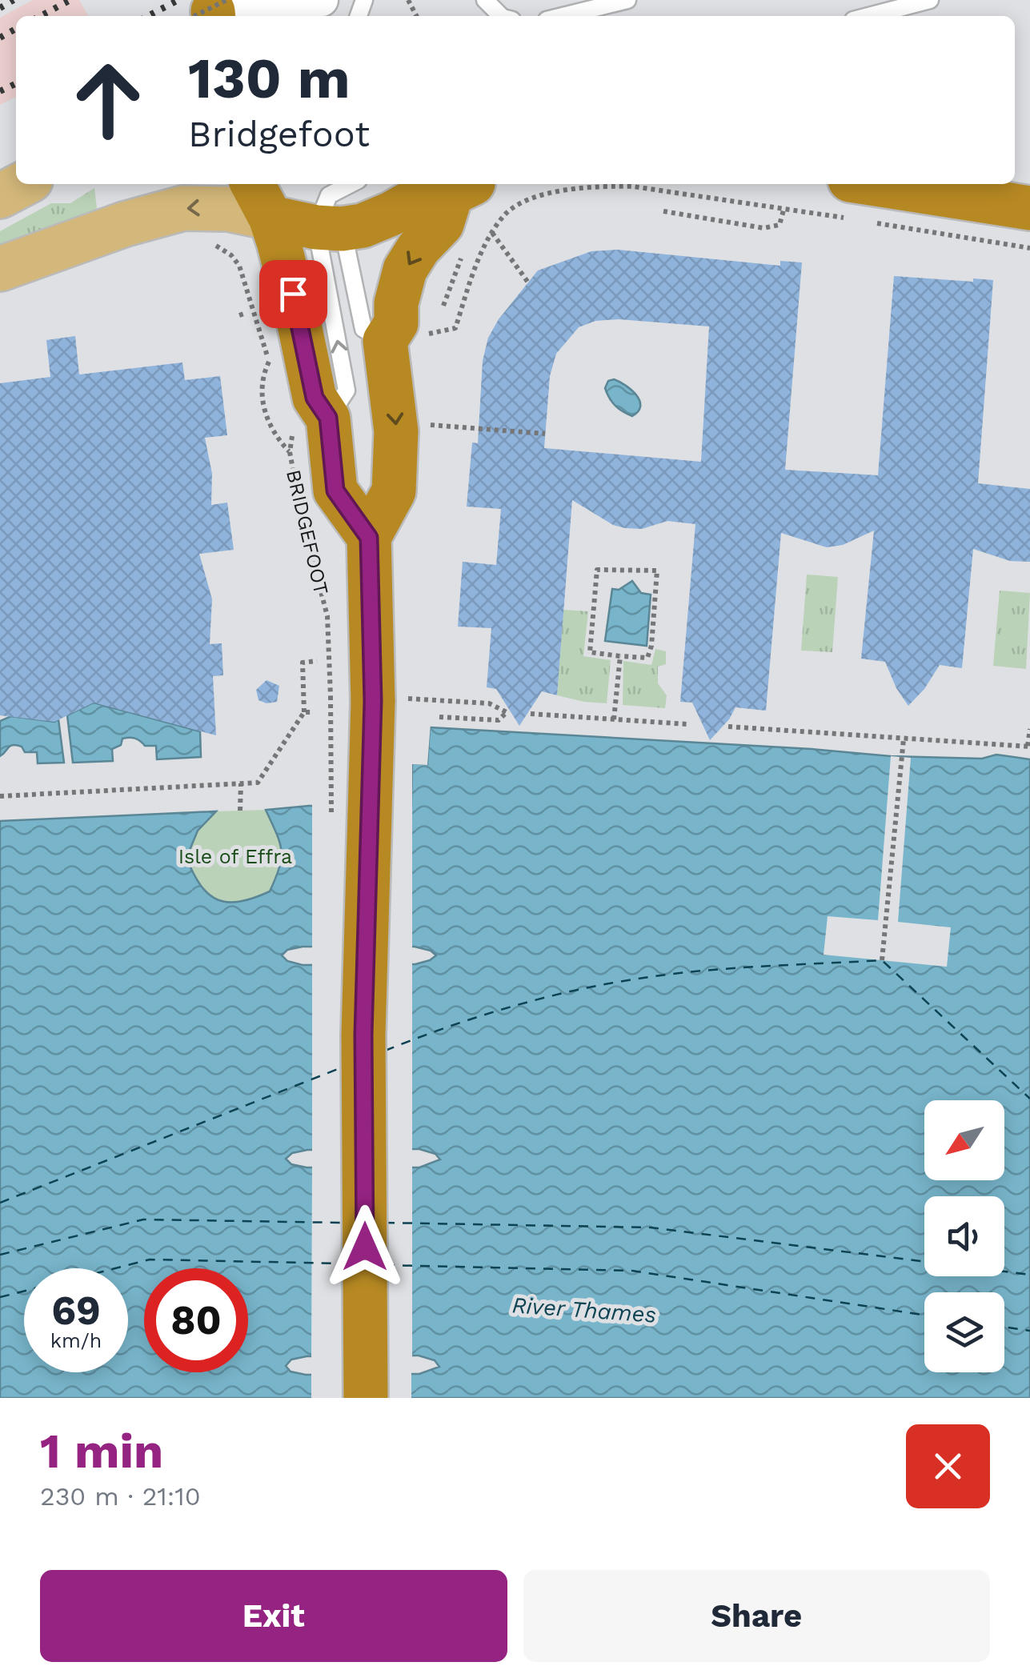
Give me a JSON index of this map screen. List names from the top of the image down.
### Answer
{
  "streets": {
    "highway": ["BRIDGEFOOT"]
  },
  "water": ["River Thames"],
  "parks": ["Isle of Effra"],
  "north": "bottom left",
  "page": {
    "turn": ["130 m", "Bridgefoot"],
    "speed": "69 km/h",
    "limit": "80",
    "heading": ["1 min", "230 m · 21:10"],
    "buttons": ["Exit", "Share"]
  }
}
